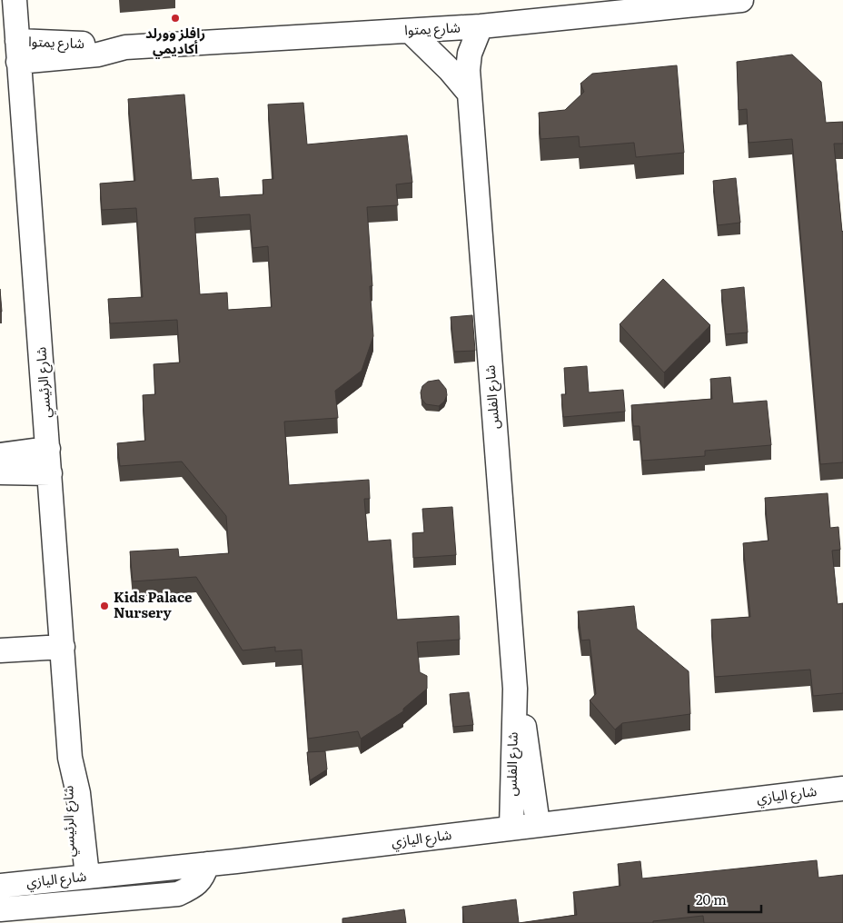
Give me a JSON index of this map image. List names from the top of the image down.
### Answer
{
  "streets": {
    "street": [
      "شارع يمتوا",
      "شارع الرئيسي",
      "شارع الفلس",
      "شارع اليازي"
    ]
  },
  "crossings": [
    ["شارع يمتوا", "شارع الرئيسي"],
    ["شارع يمتوا", "شارع الفلس"],
    ["شارع الرئيسي", "شارع اليازي"],
    ["شارع الفلس", "شارع اليازي"]
  ],
  "places": ["رافلز وورلد أكاديمي", "Kids Palace Nursery"],
  "scale_bar": "20 m"
}
